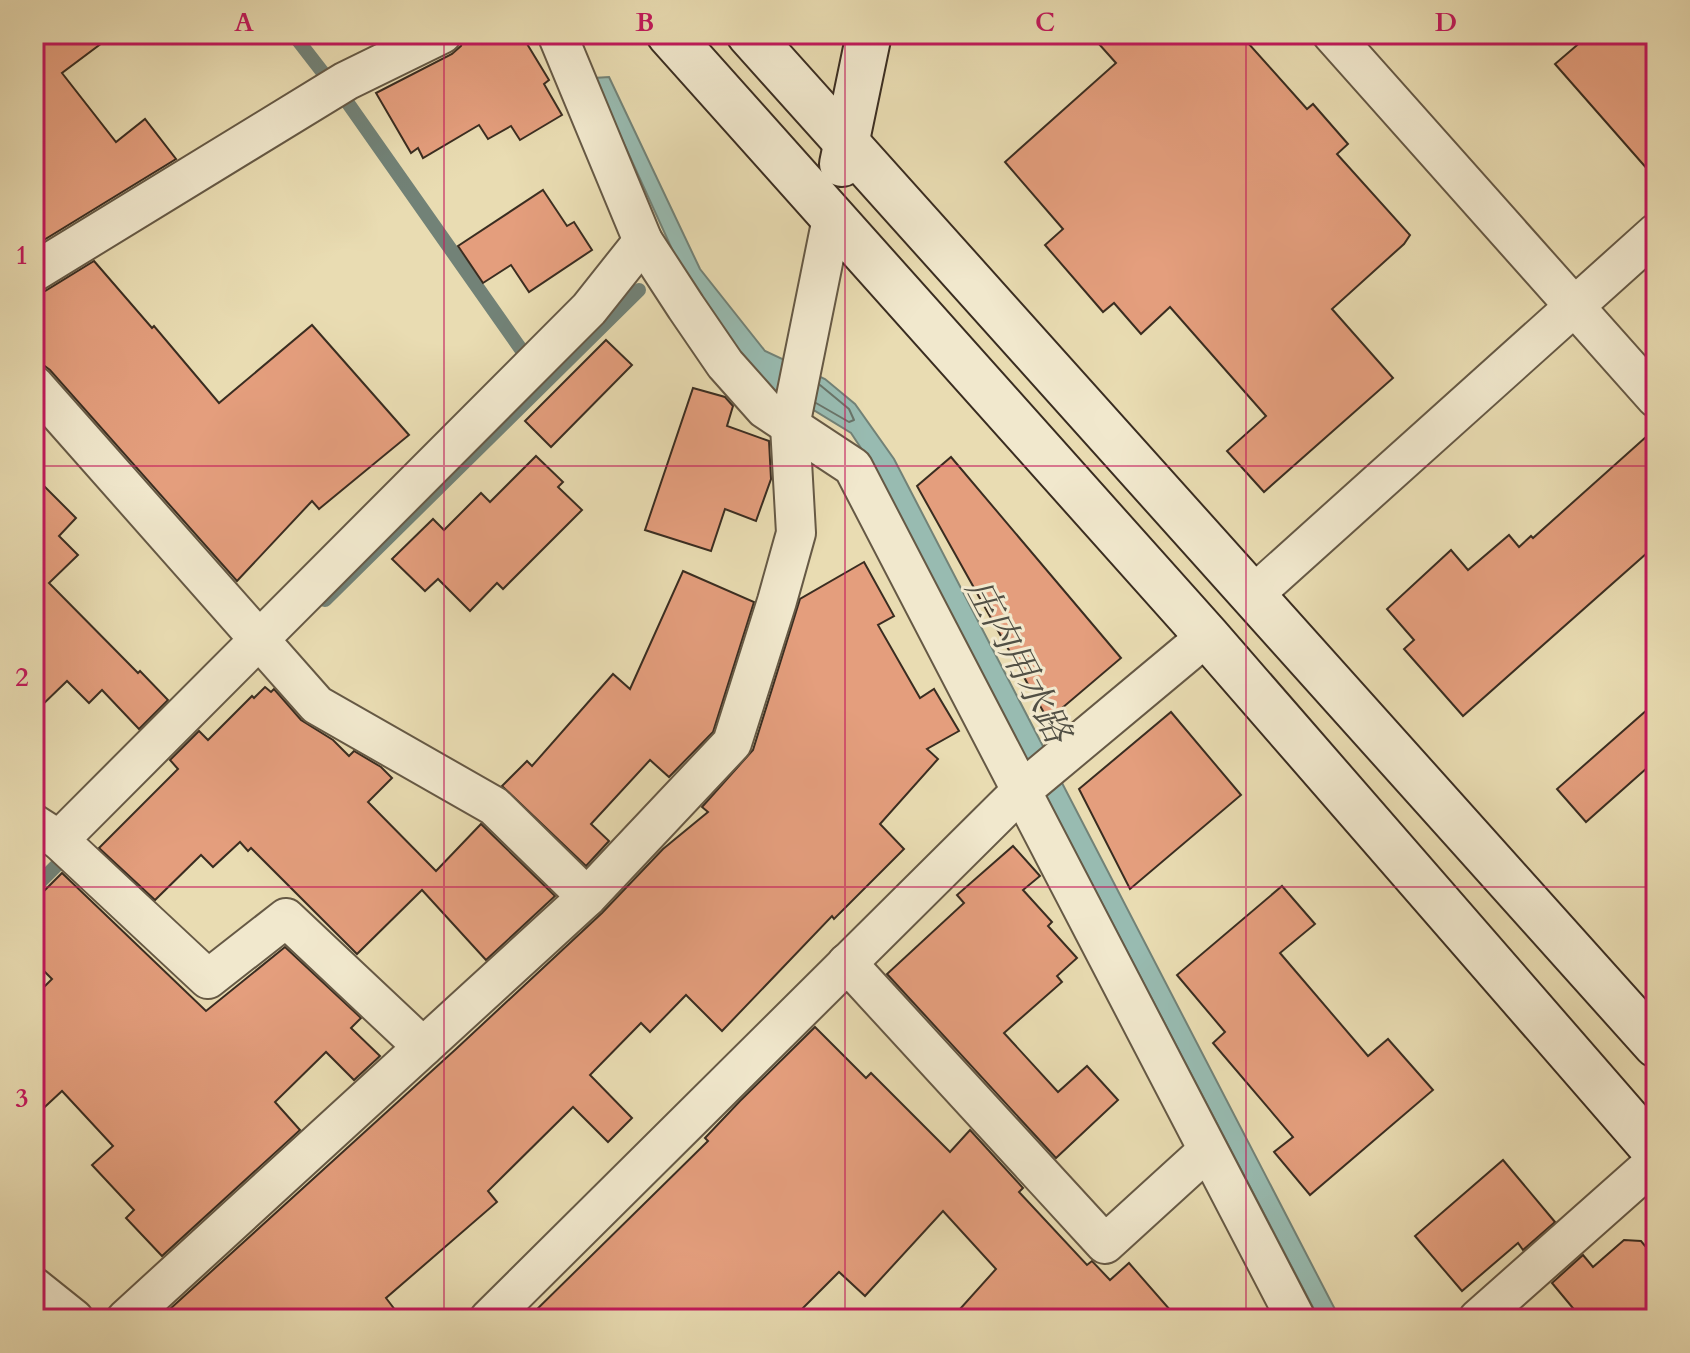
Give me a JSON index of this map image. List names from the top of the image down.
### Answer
{
  "water": ["庄内用水路"],
  "grid": {
    "columns": [
      "A",
      "B",
      "C",
      "D"
    ],
    "rows": ["1", "2", "3"]
  }
}
